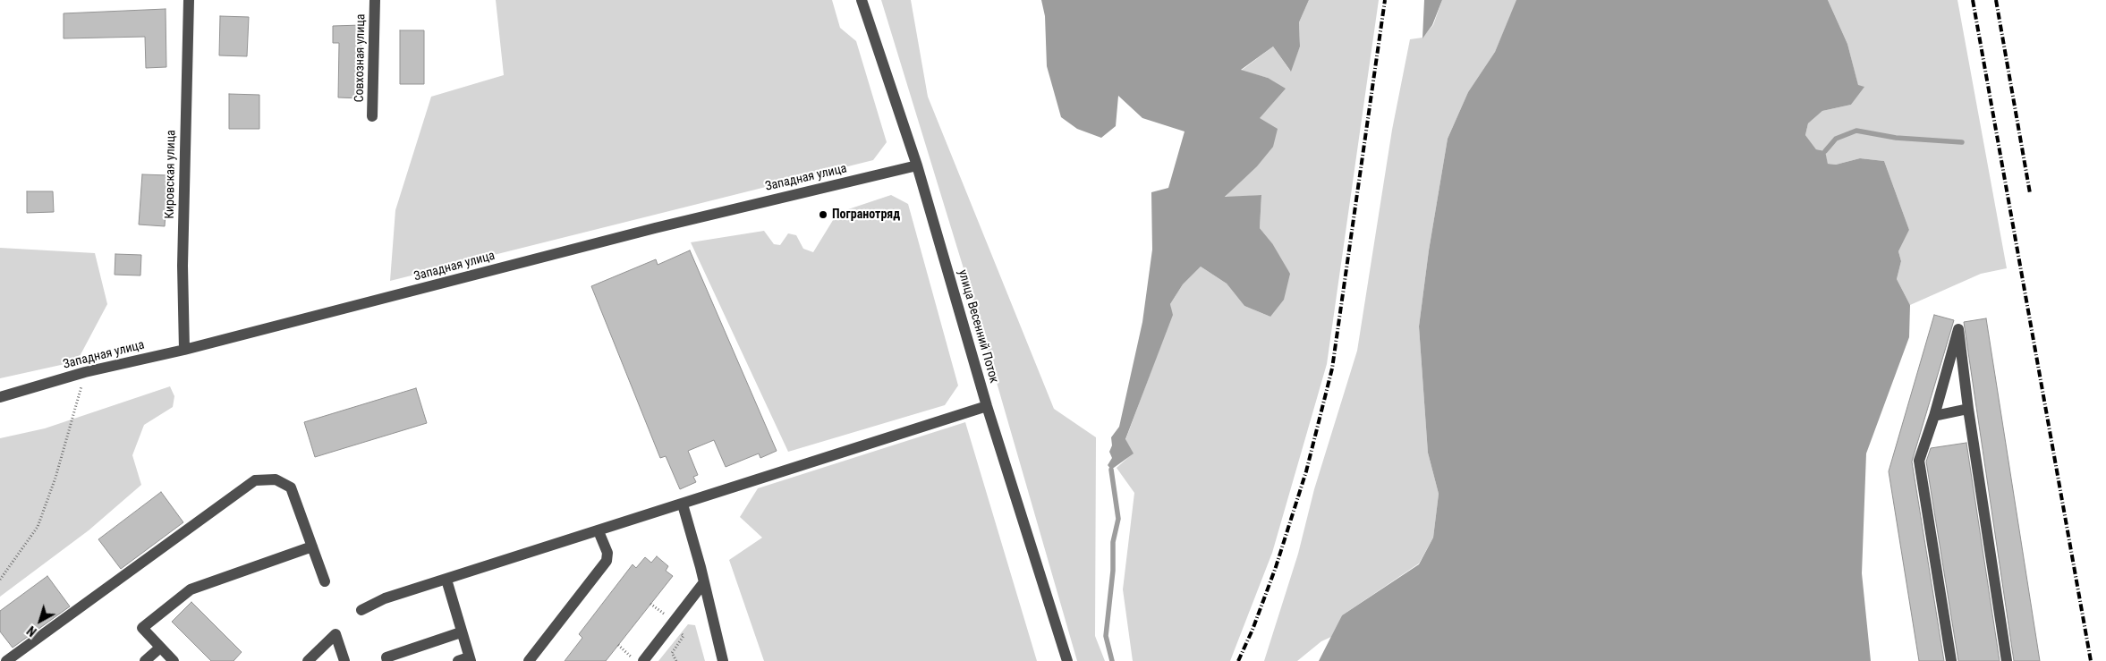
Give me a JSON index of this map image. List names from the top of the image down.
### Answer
{
  "streets": {
    "street": [
      "Совхозная улица",
      "Кировская улица",
      "Западная улица",
      "улица Весенний Поток"
    ]
  },
  "crossings": [
    ["Кировская улица", "Западная улица"],
    ["Западная улица", "улица Весенний Поток"]
  ],
  "places": ["Погранотряд"],
  "north": "bottom left"
}
